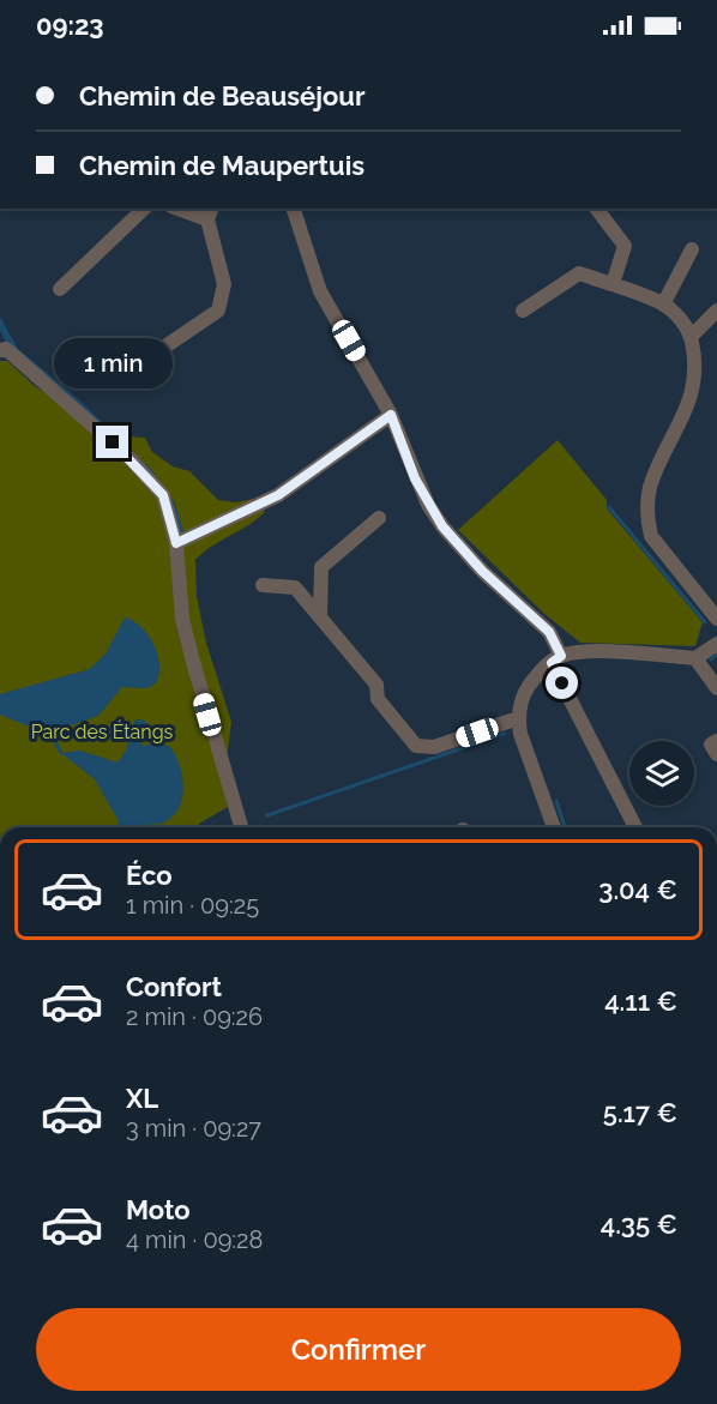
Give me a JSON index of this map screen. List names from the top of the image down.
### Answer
{
  "parks": ["Parc des Étangs"],
  "page": {
    "status": "09:23",
    "banner": ["Chemin de Beauséjour", "Chemin de Maupertuis"],
    "bubble": "1 min",
    "list": [
      {
        "name": "Éco",
        "note": "1 min · 09:25",
        "value": "3.04 €"
      },
      {
        "name": "Confort",
        "note": "2 min · 09:26",
        "value": "4.11 €"
      },
      {
        "name": "XL",
        "note": "3 min · 09:27",
        "value": "5.17 €"
      },
      {
        "name": "Moto",
        "note": "4 min · 09:28",
        "value": "4.35 €"
      }
    ],
    "buttons": "Confirmer"
  }
}
